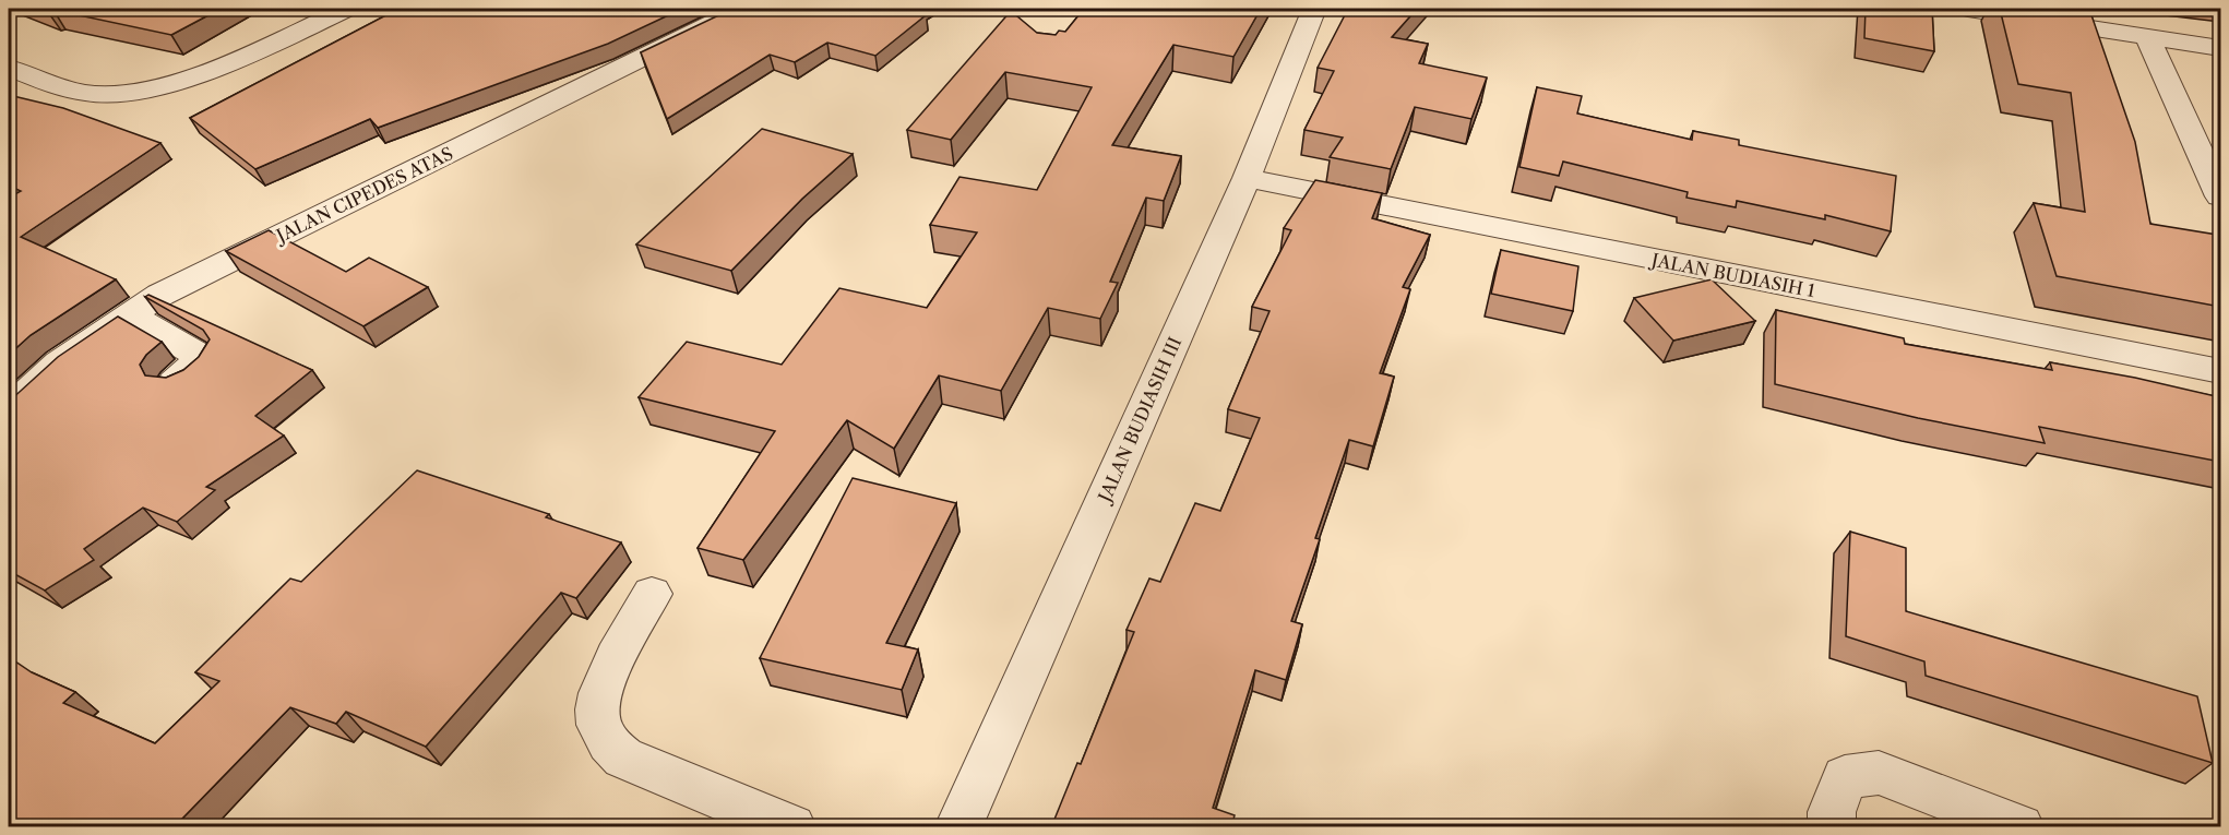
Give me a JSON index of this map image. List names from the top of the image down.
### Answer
{
  "streets": {
    "street": ["JALAN CIPEDES ATAS", "JALAN BUDIASIH 1", "JALAN BUDIASIH III"]
  },
  "crossings": [
    ["JALAN BUDIASIH 1", "JALAN BUDIASIH III"]
  ]
}
